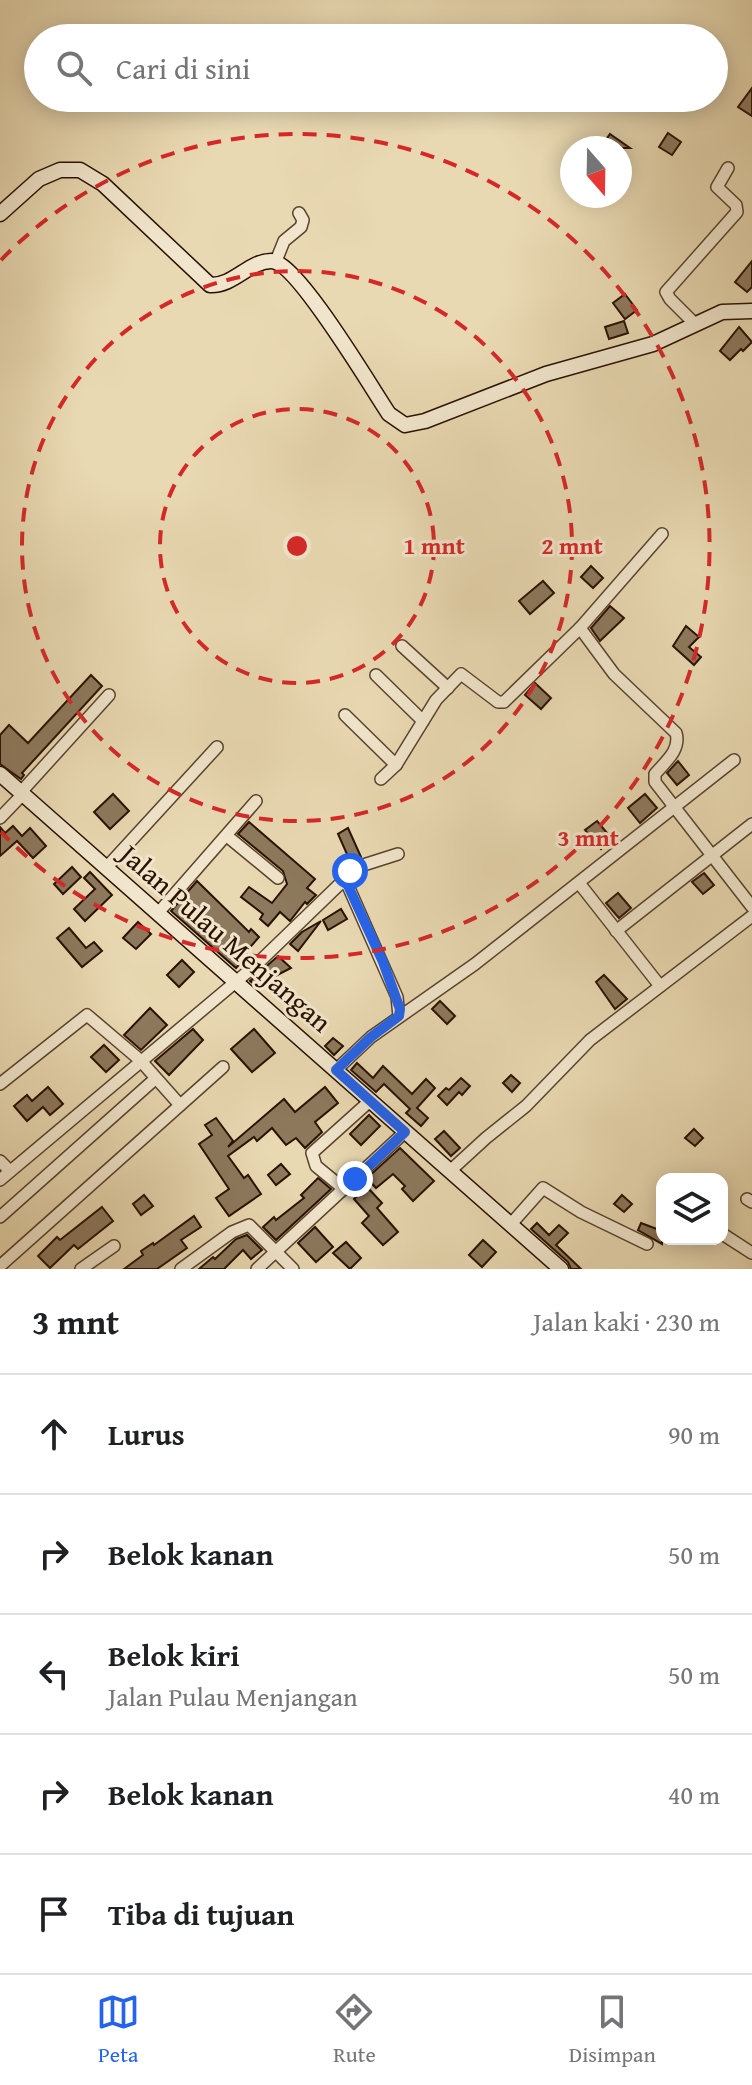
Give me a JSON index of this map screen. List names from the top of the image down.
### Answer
{
  "streets": {
    "street": ["Jalan Pulau Menjangan"]
  },
  "north": "bottom",
  "page": {
    "search": "Cari di sini",
    "heading": ["3 mnt", "Jalan kaki · 230 m"],
    "list": [
      ["Lurus", "90 m"],
      ["Belok kanan", "50 m"],
      ["Belok kiri", "Jalan Pulau Menjangan", "50 m"],
      ["Belok kanan", "40 m"],
      "Tiba di tujuan"
    ],
    "nav": ["Peta", "Rute", "Disimpan"]
  },
  "rings": ["1 mnt", "2 mnt", "3 mnt"]
}
